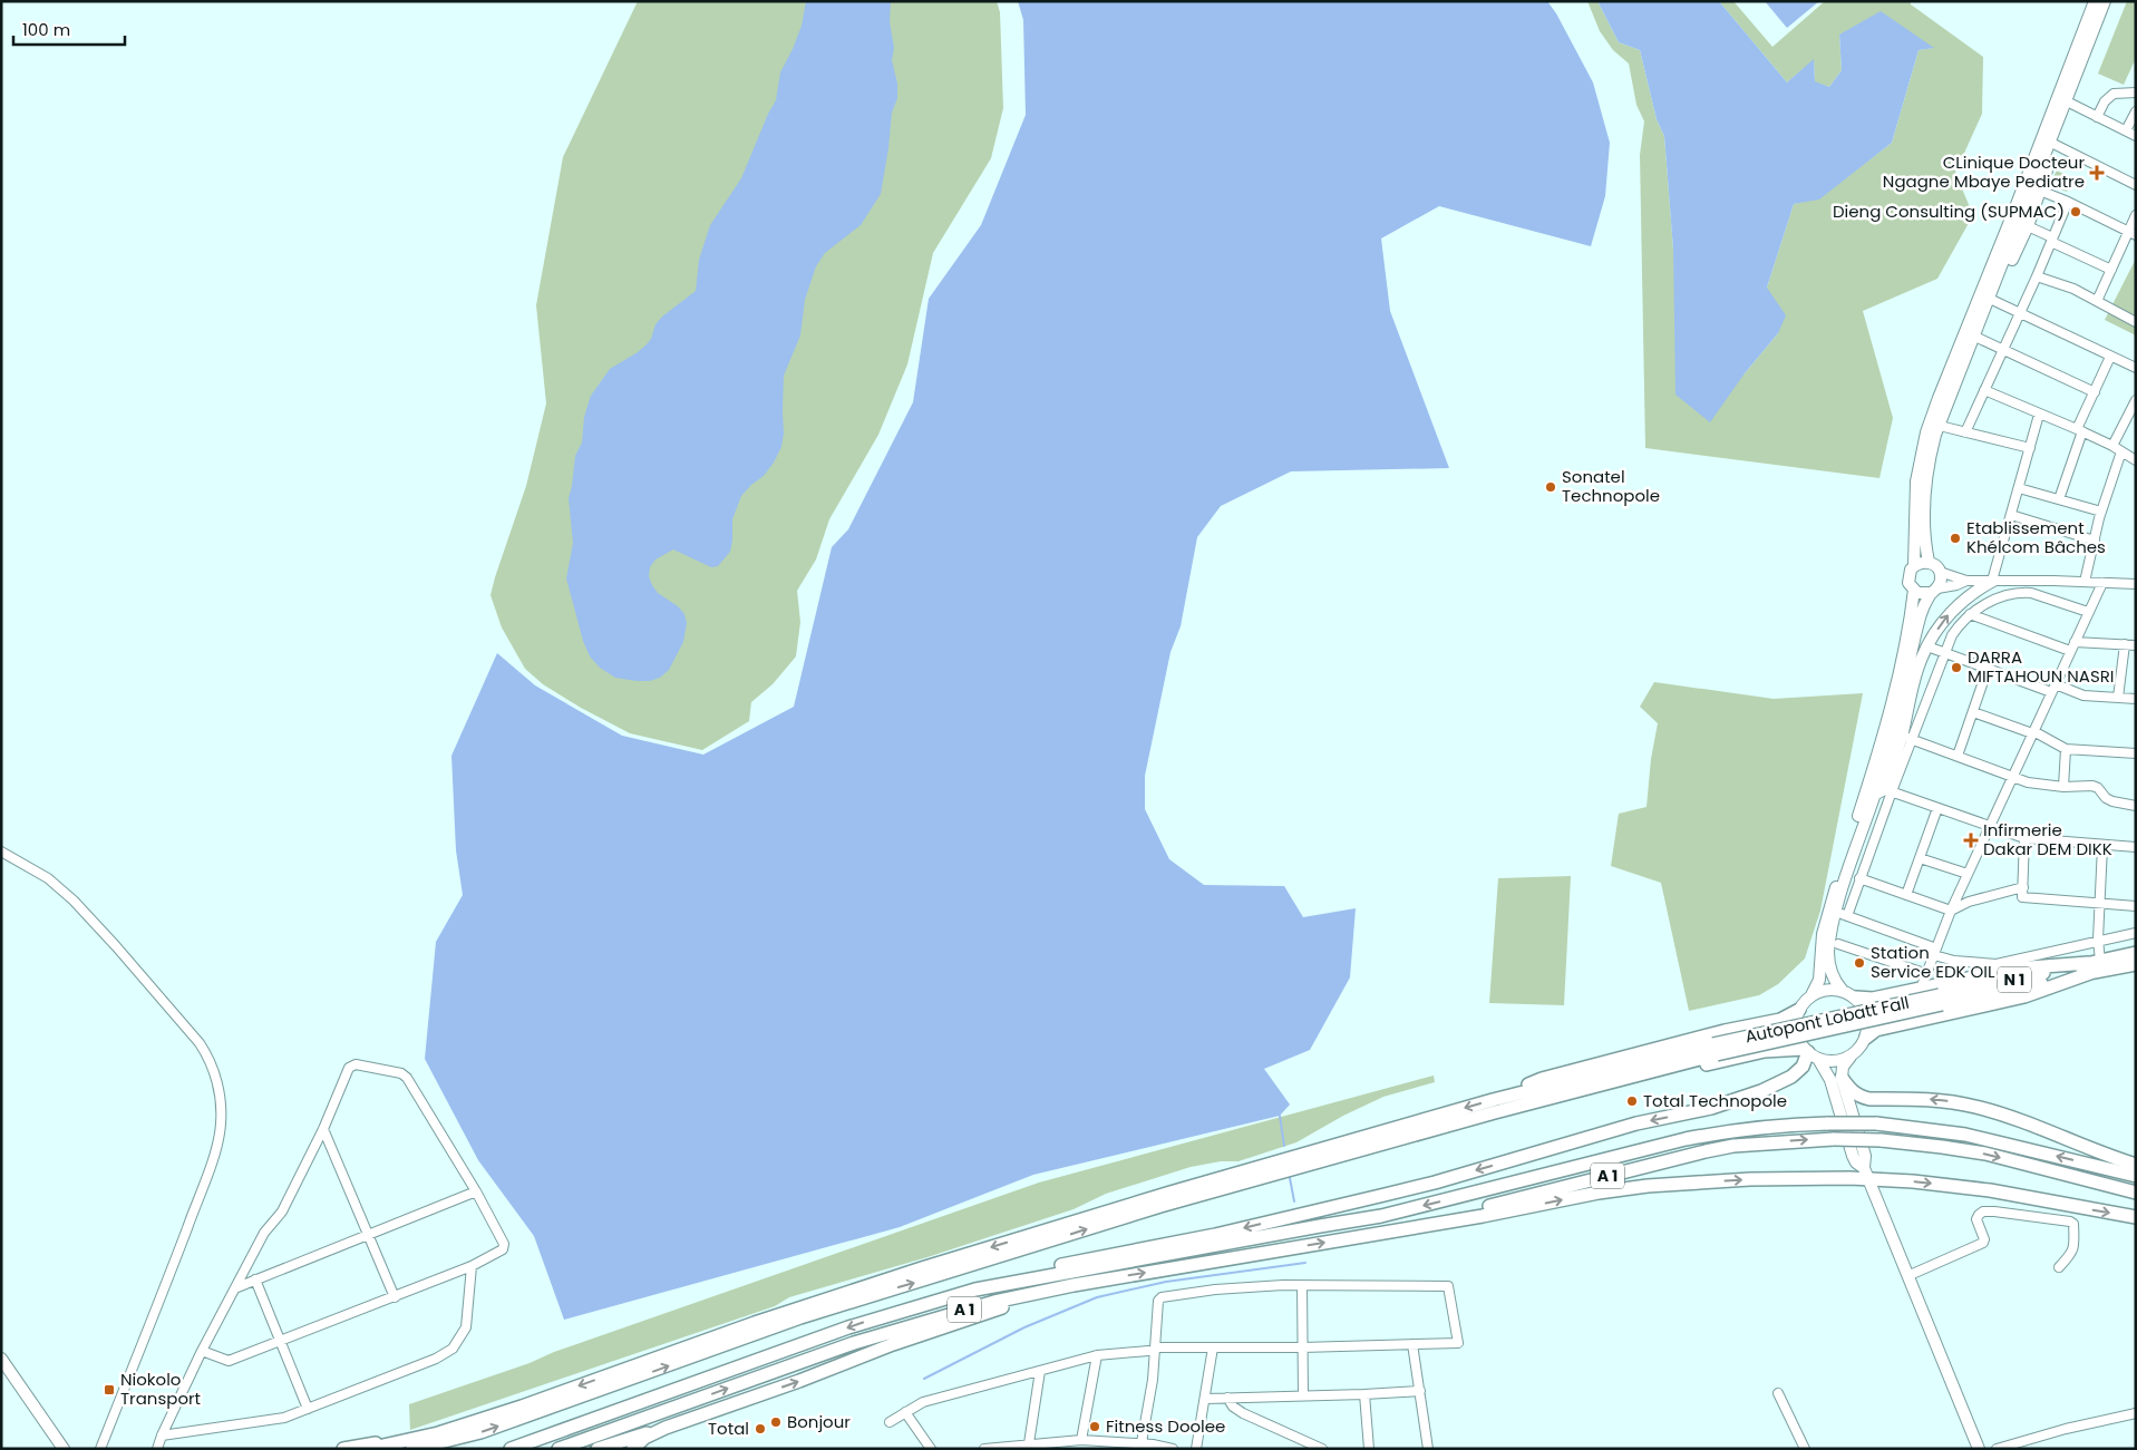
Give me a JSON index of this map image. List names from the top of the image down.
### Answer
{
  "streets": {
    "highway": ["N 1", "Autopont Lobatt Fall", "A 1"]
  },
  "places": {
    "health": ["CLinique Docteur Ngagne Mbaye Pediatre", "Infirmerie Dakar DEM DIKK"],
    "other": [
      "Dieng Consulting (SUPMAC)",
      "Sonatel Technopole",
      "Etablissement Khélcom Bâches",
      "DARRA MIFTAHOUN NASRI",
      "Station Service EDK OIL",
      "Total Technopole",
      "Bonjour",
      "Fitness Doolee",
      "Total"
    ],
    "transit": ["Niokolo Transport"]
  },
  "scale_bar": "100 m"
}
